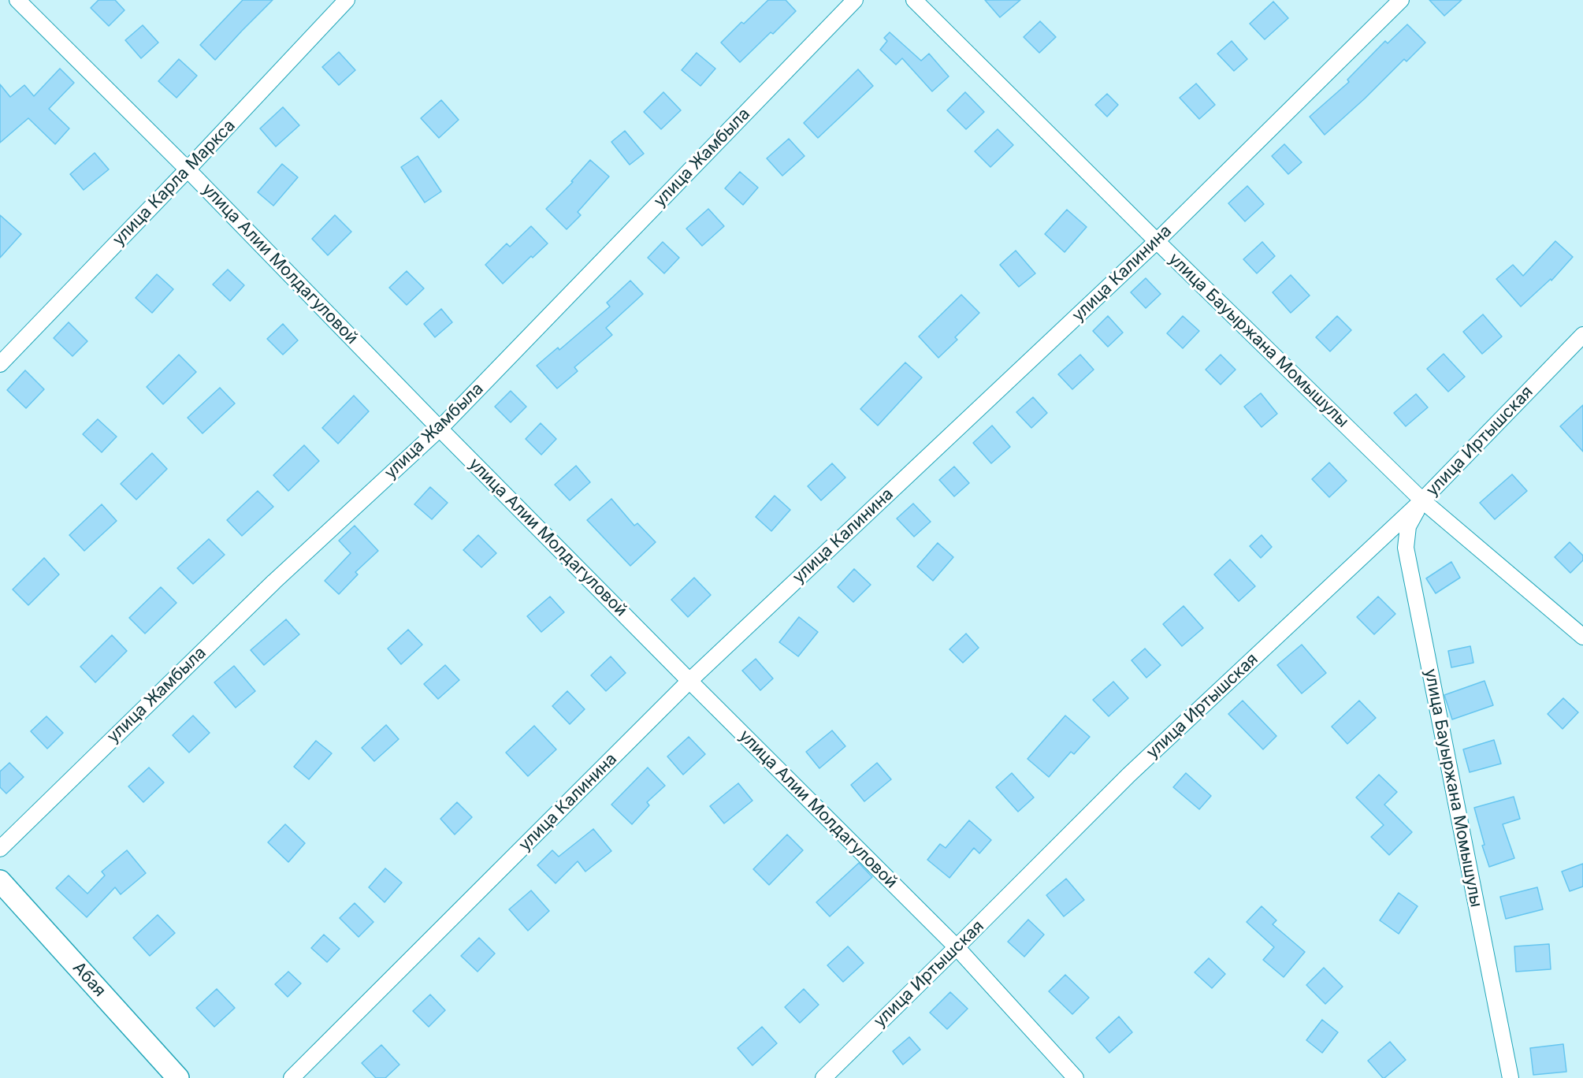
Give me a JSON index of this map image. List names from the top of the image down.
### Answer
{
  "streets": {
    "street": [
      "улица Жамбыла",
      "улица Карла Маркса",
      "улица Алии Молдагуловой",
      "улица Калинина",
      "улица Бауыржана Момышулы",
      "улица Иртышская",
      "Абая"
    ]
  },
  "crossings": [
    ["улица Жамбыла", "улица Алии Молдагуловой"],
    ["улица Карла Маркса", "улица Алии Молдагуловой"],
    ["улица Алии Молдагуловой", "улица Калинина"],
    ["улица Алии Молдагуловой", "улица Иртышская"],
    ["улица Калинина", "улица Бауыржана Момышулы"],
    ["улица Бауыржана Момышулы", "улица Иртышская"]
  ]
}
